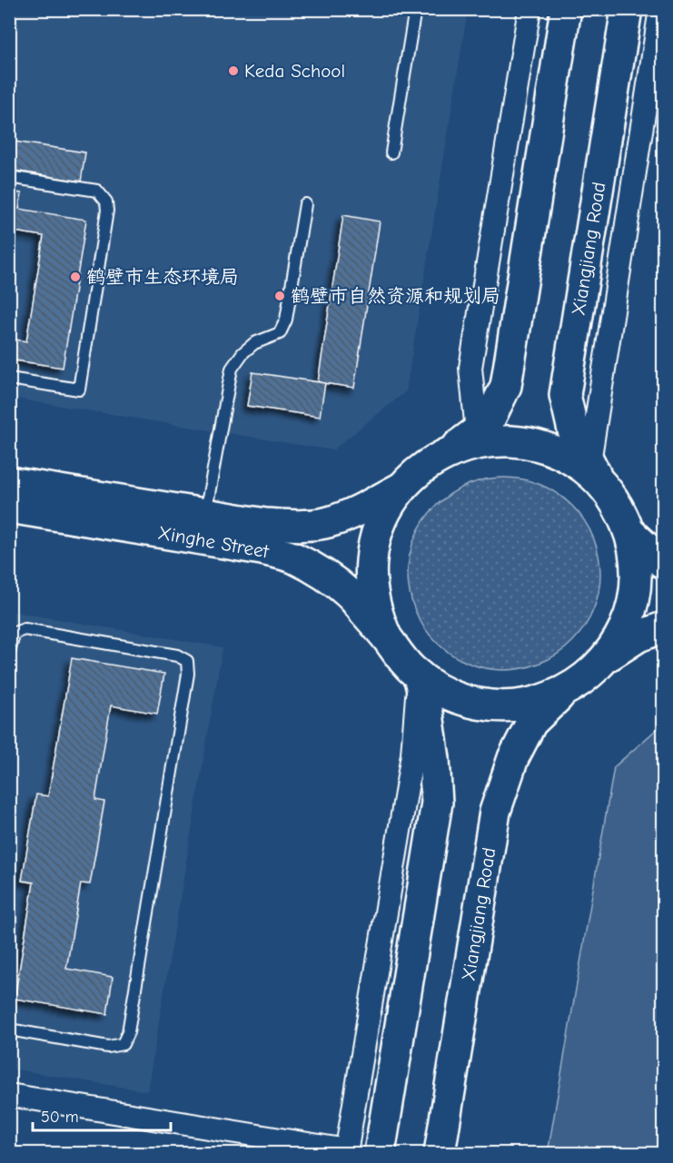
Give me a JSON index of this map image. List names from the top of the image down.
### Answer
{
  "streets": {
    "main road": ["Xiangjiang Road", "Xinghe Street"]
  },
  "places": ["Keda School", "鹤壁市生态环境局", "鹤壁市自然资源和规划局"],
  "scale_bar": "50 m"
}
